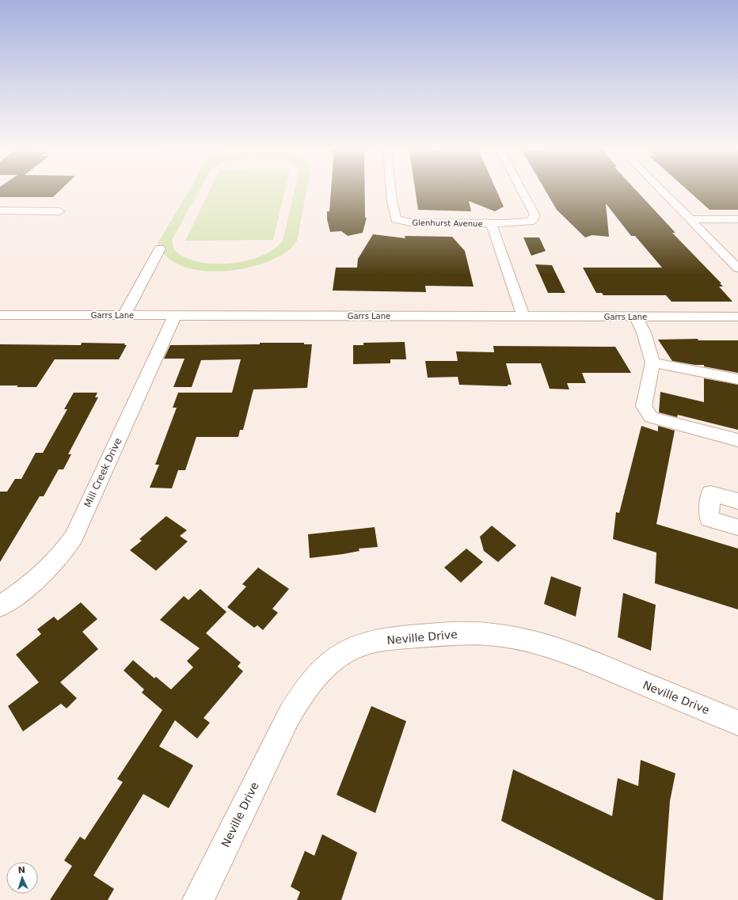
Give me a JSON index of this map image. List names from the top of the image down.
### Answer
{
  "streets": {
    "street": [
      "Glenhurst Avenue",
      "Garrs Lane",
      "Mill Creek Drive",
      "Neville Drive"
    ]
  },
  "crossings": [
    ["Glenhurst Avenue", "Garrs Lane"],
    ["Garrs Lane", "Mill Creek Drive"]
  ],
  "north": "top"
}
